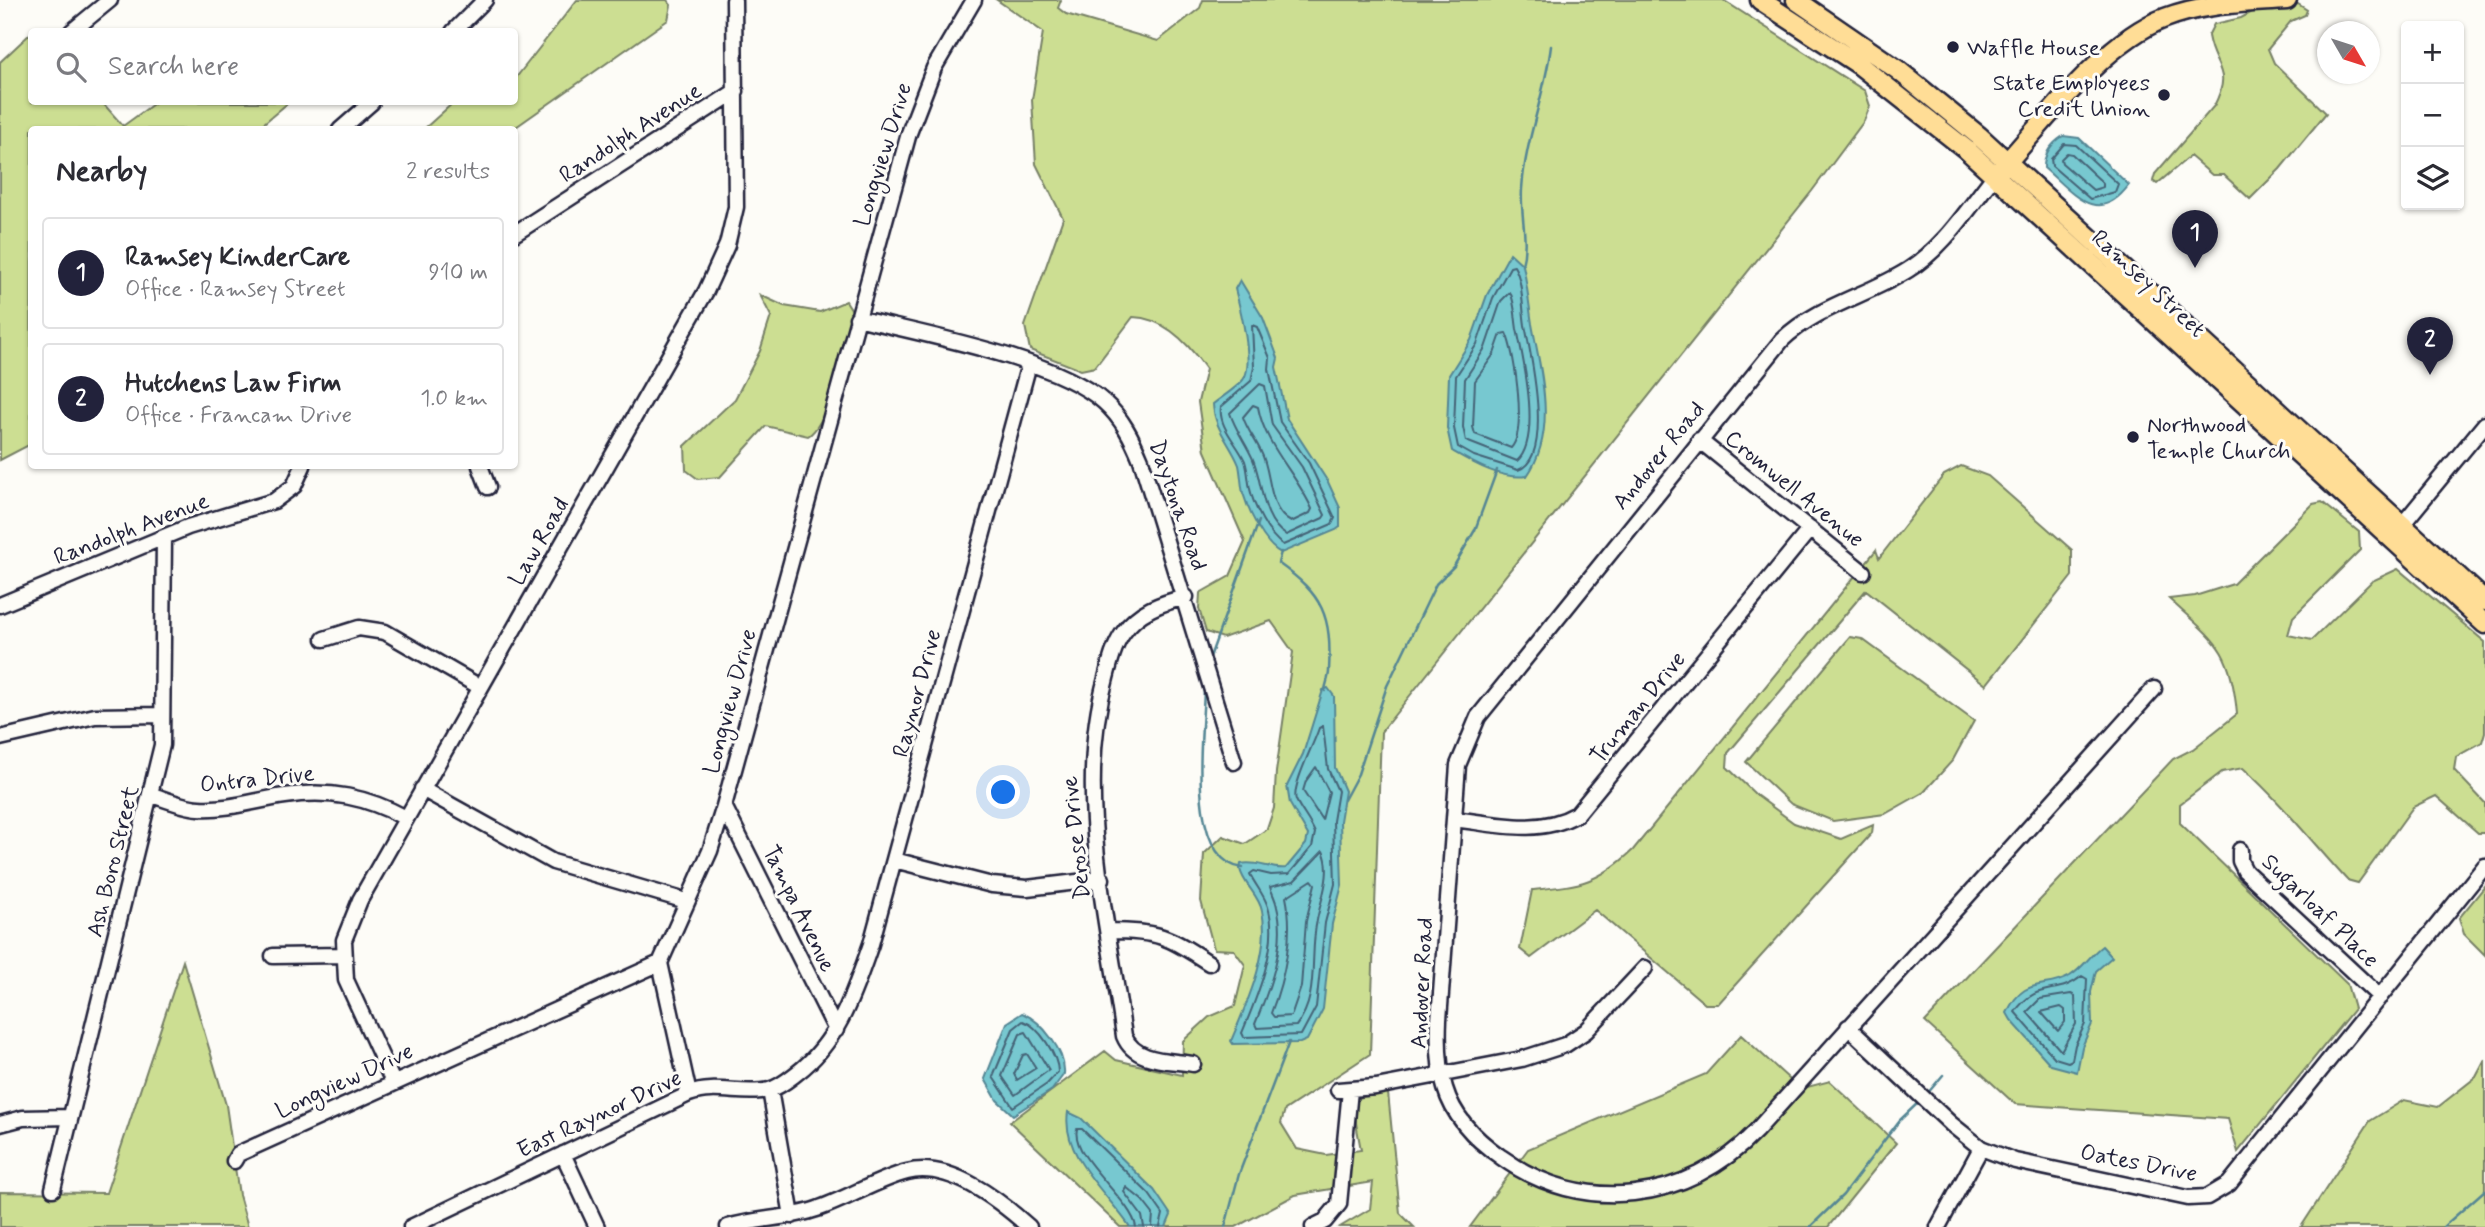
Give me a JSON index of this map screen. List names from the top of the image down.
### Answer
{
  "streets": {
    "main road": ["Ramsey Street"],
    "street": [
      "Randolph Avenue",
      "Longview Drive",
      "Andover Road",
      "Cromwell Avenue",
      "Daytona Road",
      "Law Road",
      "Raynor Drive",
      "Truman Drive",
      "Ontra Drive",
      "Derose Drive",
      "Ash Boro Street",
      "Tampa Avenue",
      "Sugarloaf Place",
      "East Raynor Drive",
      "Oates Drive"
    ]
  },
  "crossings": [
    ["Randolph Avenue", "Law Road"],
    ["Randolph Avenue", "Ash Boro Street"],
    ["Longview Drive", "Daytona Road"],
    ["Longview Drive", "Law Road"],
    ["Longview Drive", "Tampa Avenue"],
    ["Ramsey Street", "Andover Road"],
    ["Andover Road", "Cromwell Avenue"],
    ["Andover Road", "Truman Drive"],
    ["Andover Road", "Oates Drive"],
    ["Cromwell Avenue", "Truman Drive"],
    ["Daytona Road", "Raynor Drive"],
    ["Daytona Road", "Derose Drive"],
    ["Law Road", "Ontra Drive"],
    ["Raynor Drive", "Tampa Avenue"],
    ["Ontra Drive", "Ash Boro Street"],
    ["Sugarloaf Place", "Oates Drive"]
  ],
  "places": ["Waffle House", "State Employees Credit Union", "Northwood Temple Church"],
  "north": "bottom right",
  "page": {
    "map_buttons": ["+", "−"],
    "search": "Search here",
    "heading": ["Nearby", "2 results"],
    "pins": ["1", "2"],
    "list": [
      {
        "mark": "1",
        "name": "Ramsey KinderCare",
        "note": "Office · Ramsey Street",
        "value": "910 m"
      },
      {
        "mark": "2",
        "name": "Hutchens Law Firm",
        "note": "Office · Francam Drive",
        "value": "1.0 km"
      }
    ]
  }
}
